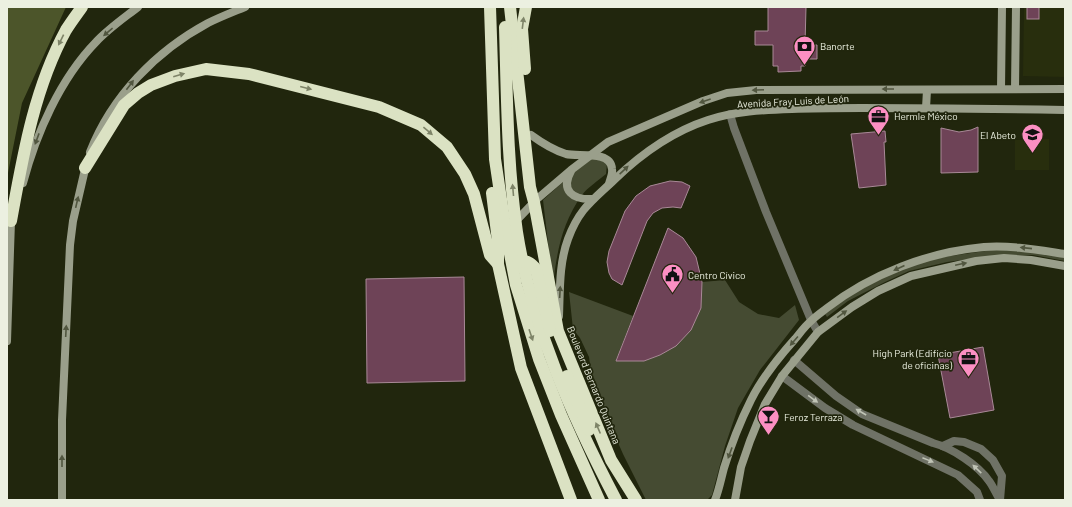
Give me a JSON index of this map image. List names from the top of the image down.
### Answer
{
  "streets": {
    "highway": ["Boulevard Bernardo Quintana"],
    "main road": ["Avenida Fray Luis de León"]
  },
  "crossings": [
    ["Avenida Fray Luis de León", "Boulevard Bernardo Quintana"]
  ],
  "places": {
    "bank": ["Banorte"],
    "office": ["Hermle México", "High Park (Edificio de oficinas)"],
    "school or university": ["El Abeto"],
    "public building": ["Centro Cívico"],
    "bar": ["Feroz Terraza"]
  }
}
